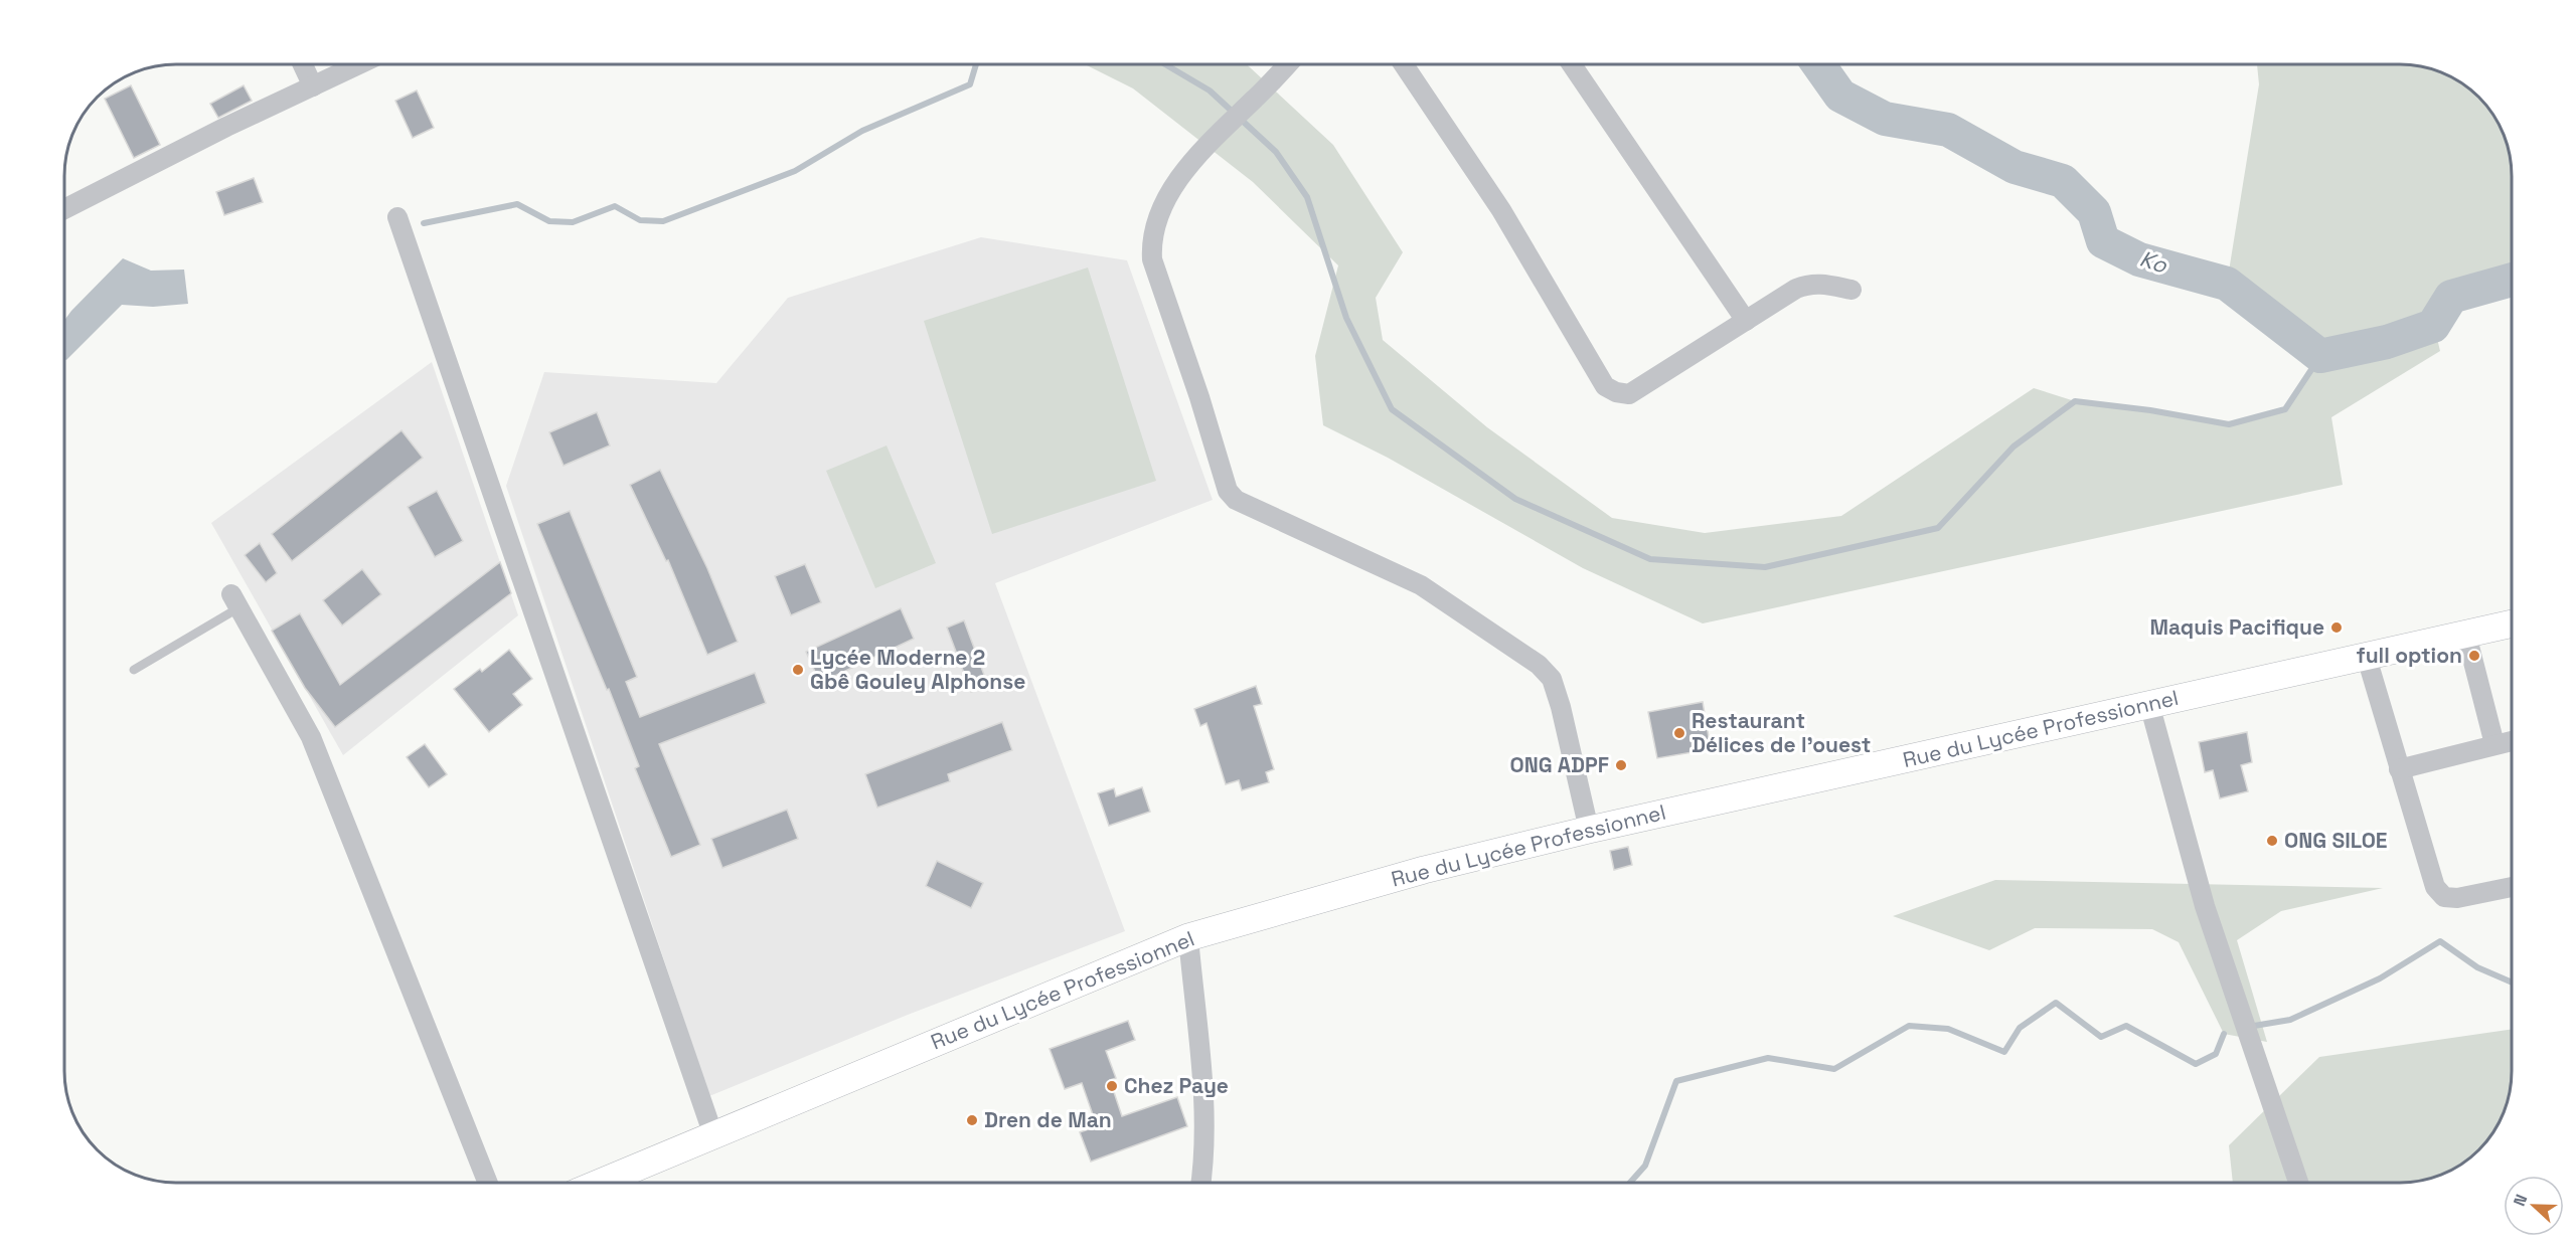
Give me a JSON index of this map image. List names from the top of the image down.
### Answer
{
  "streets": {
    "main road": ["Rue du Lycée Professionnel"]
  },
  "water": ["Ko"],
  "places": [
    "Maquis Pacifique",
    "full option",
    "Lycée Moderne 2 Gbê Gouley Alphonse",
    "Restaurant Délices de l'ouest",
    "ONG ADPF",
    "ONG SILOE",
    "Chez Paye",
    "Dren de Man"
  ],
  "north": "left"
}
